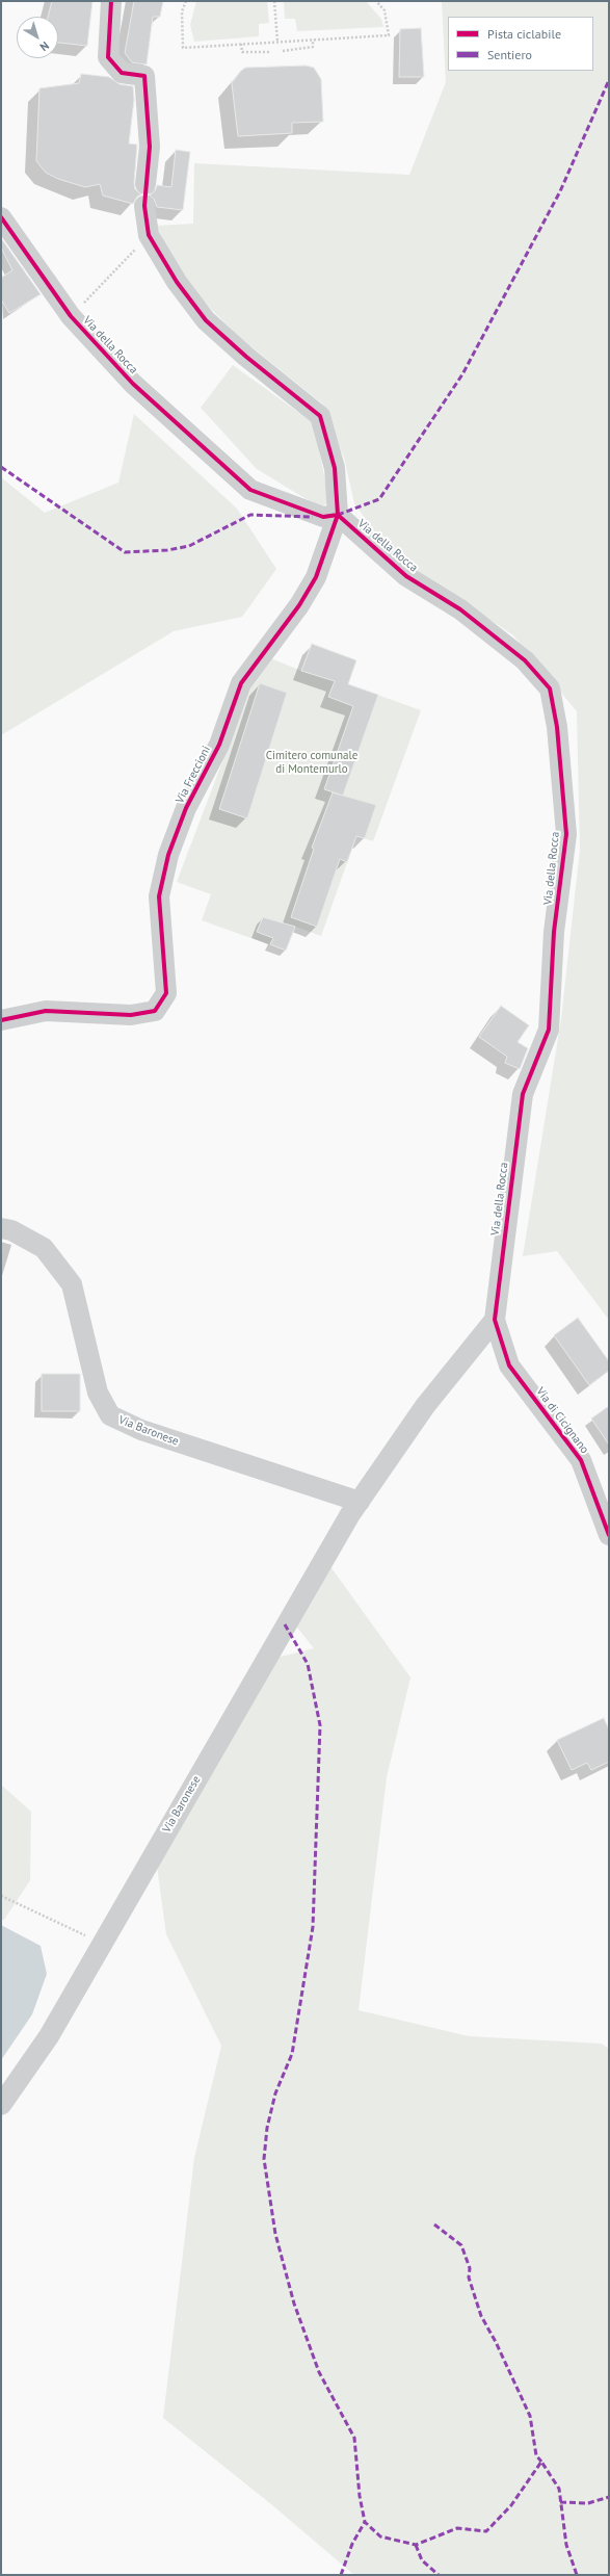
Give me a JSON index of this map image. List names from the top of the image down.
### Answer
{
  "streets": {
    "street": [
      "Via della Rocca",
      "Via Freccioni",
      "Via di Cicignano",
      "Via Baronese"
    ]
  },
  "crossings": [
    ["Via della Rocca", "Via Freccioni"],
    ["Via della Rocca", "Via di Cicignano"],
    ["Via della Rocca", "Via Baronese"],
    ["Via di Cicignano", "Via Baronese"]
  ],
  "parks": ["Cimitero comunale di Montemurlo"],
  "legend": ["Pista ciclabile", "Sentiero"],
  "north": "bottom right"
}
